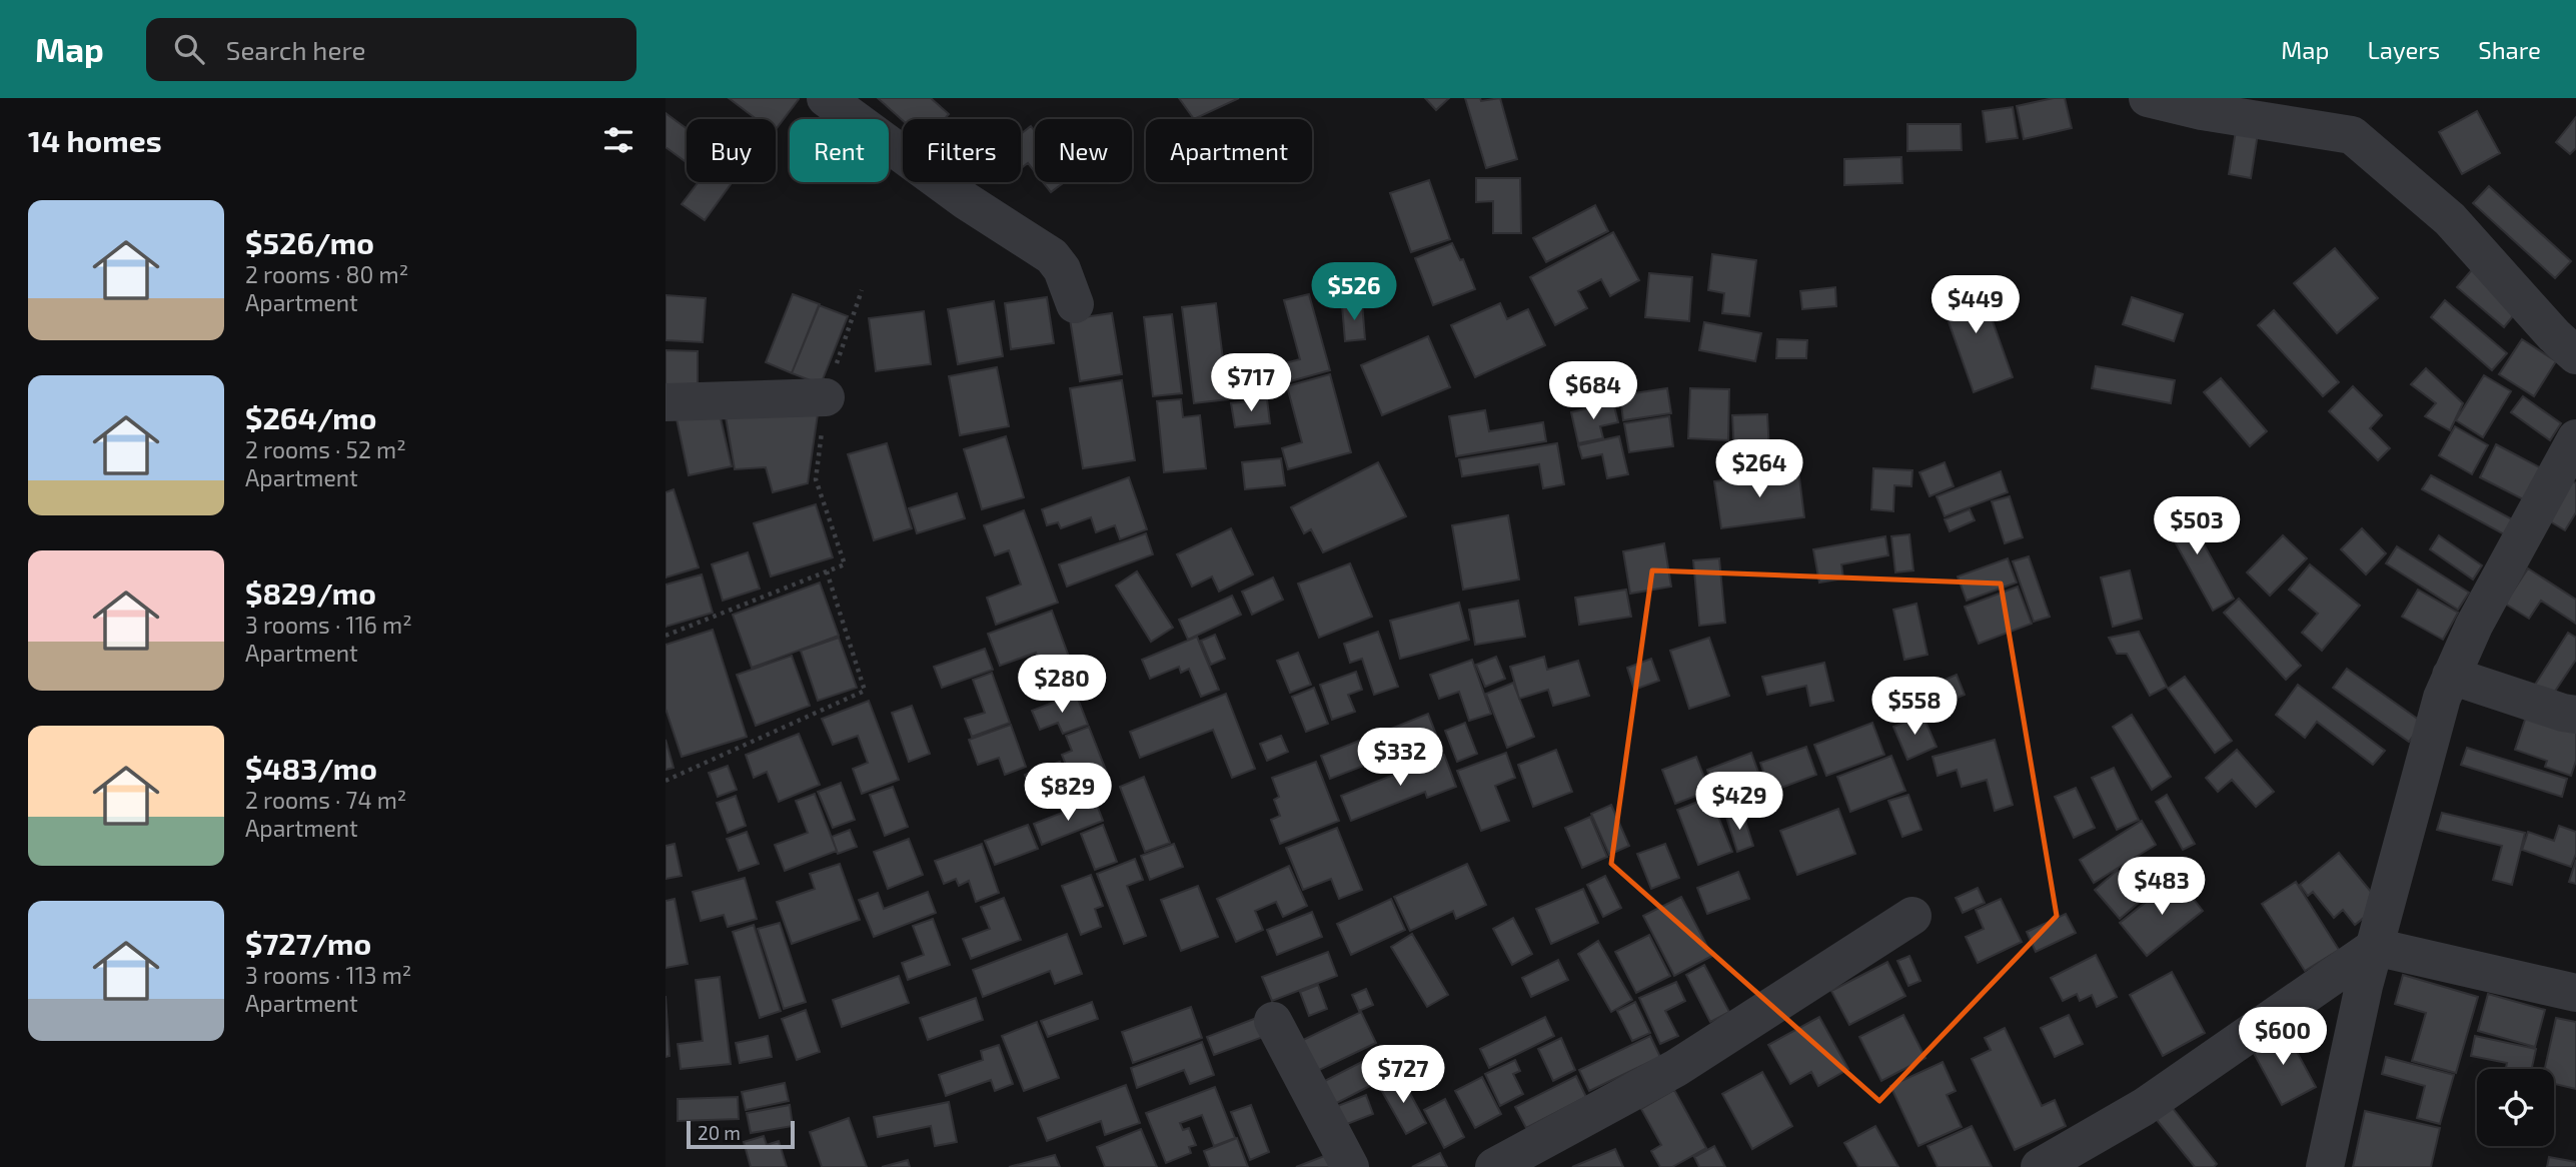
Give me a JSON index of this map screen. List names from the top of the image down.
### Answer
{
  "scale_bar": "20 m",
  "page": {
    "header": "Map",
    "search": "Search here",
    "nav": ["Map", "Layers", "Share"],
    "heading": "14 homes",
    "chip": [
      "Buy",
      "Rent",
      "Filters",
      "New",
      "Apartment"
    ],
    "list": [
      {
        "name": "$526/mo",
        "note": "2 rooms · 80 m² · Apartment"
      },
      {
        "name": "$264/mo",
        "note": "2 rooms · 52 m² · Apartment"
      },
      {
        "name": "$829/mo",
        "note": "3 rooms · 116 m² · Apartment"
      },
      {
        "name": "$483/mo",
        "note": "2 rooms · 74 m² · Apartment"
      },
      {
        "name": "$727/mo",
        "note": "3 rooms · 113 m² · Apartment"
      }
    ],
    "price": [
      "$526",
      "$449",
      "$717",
      "$684",
      "$264",
      "$503",
      "$280",
      "$558",
      "$332",
      "$829",
      "$429",
      "$483",
      "$600",
      "$727"
    ],
    "scale": "20 m"
  }
}
